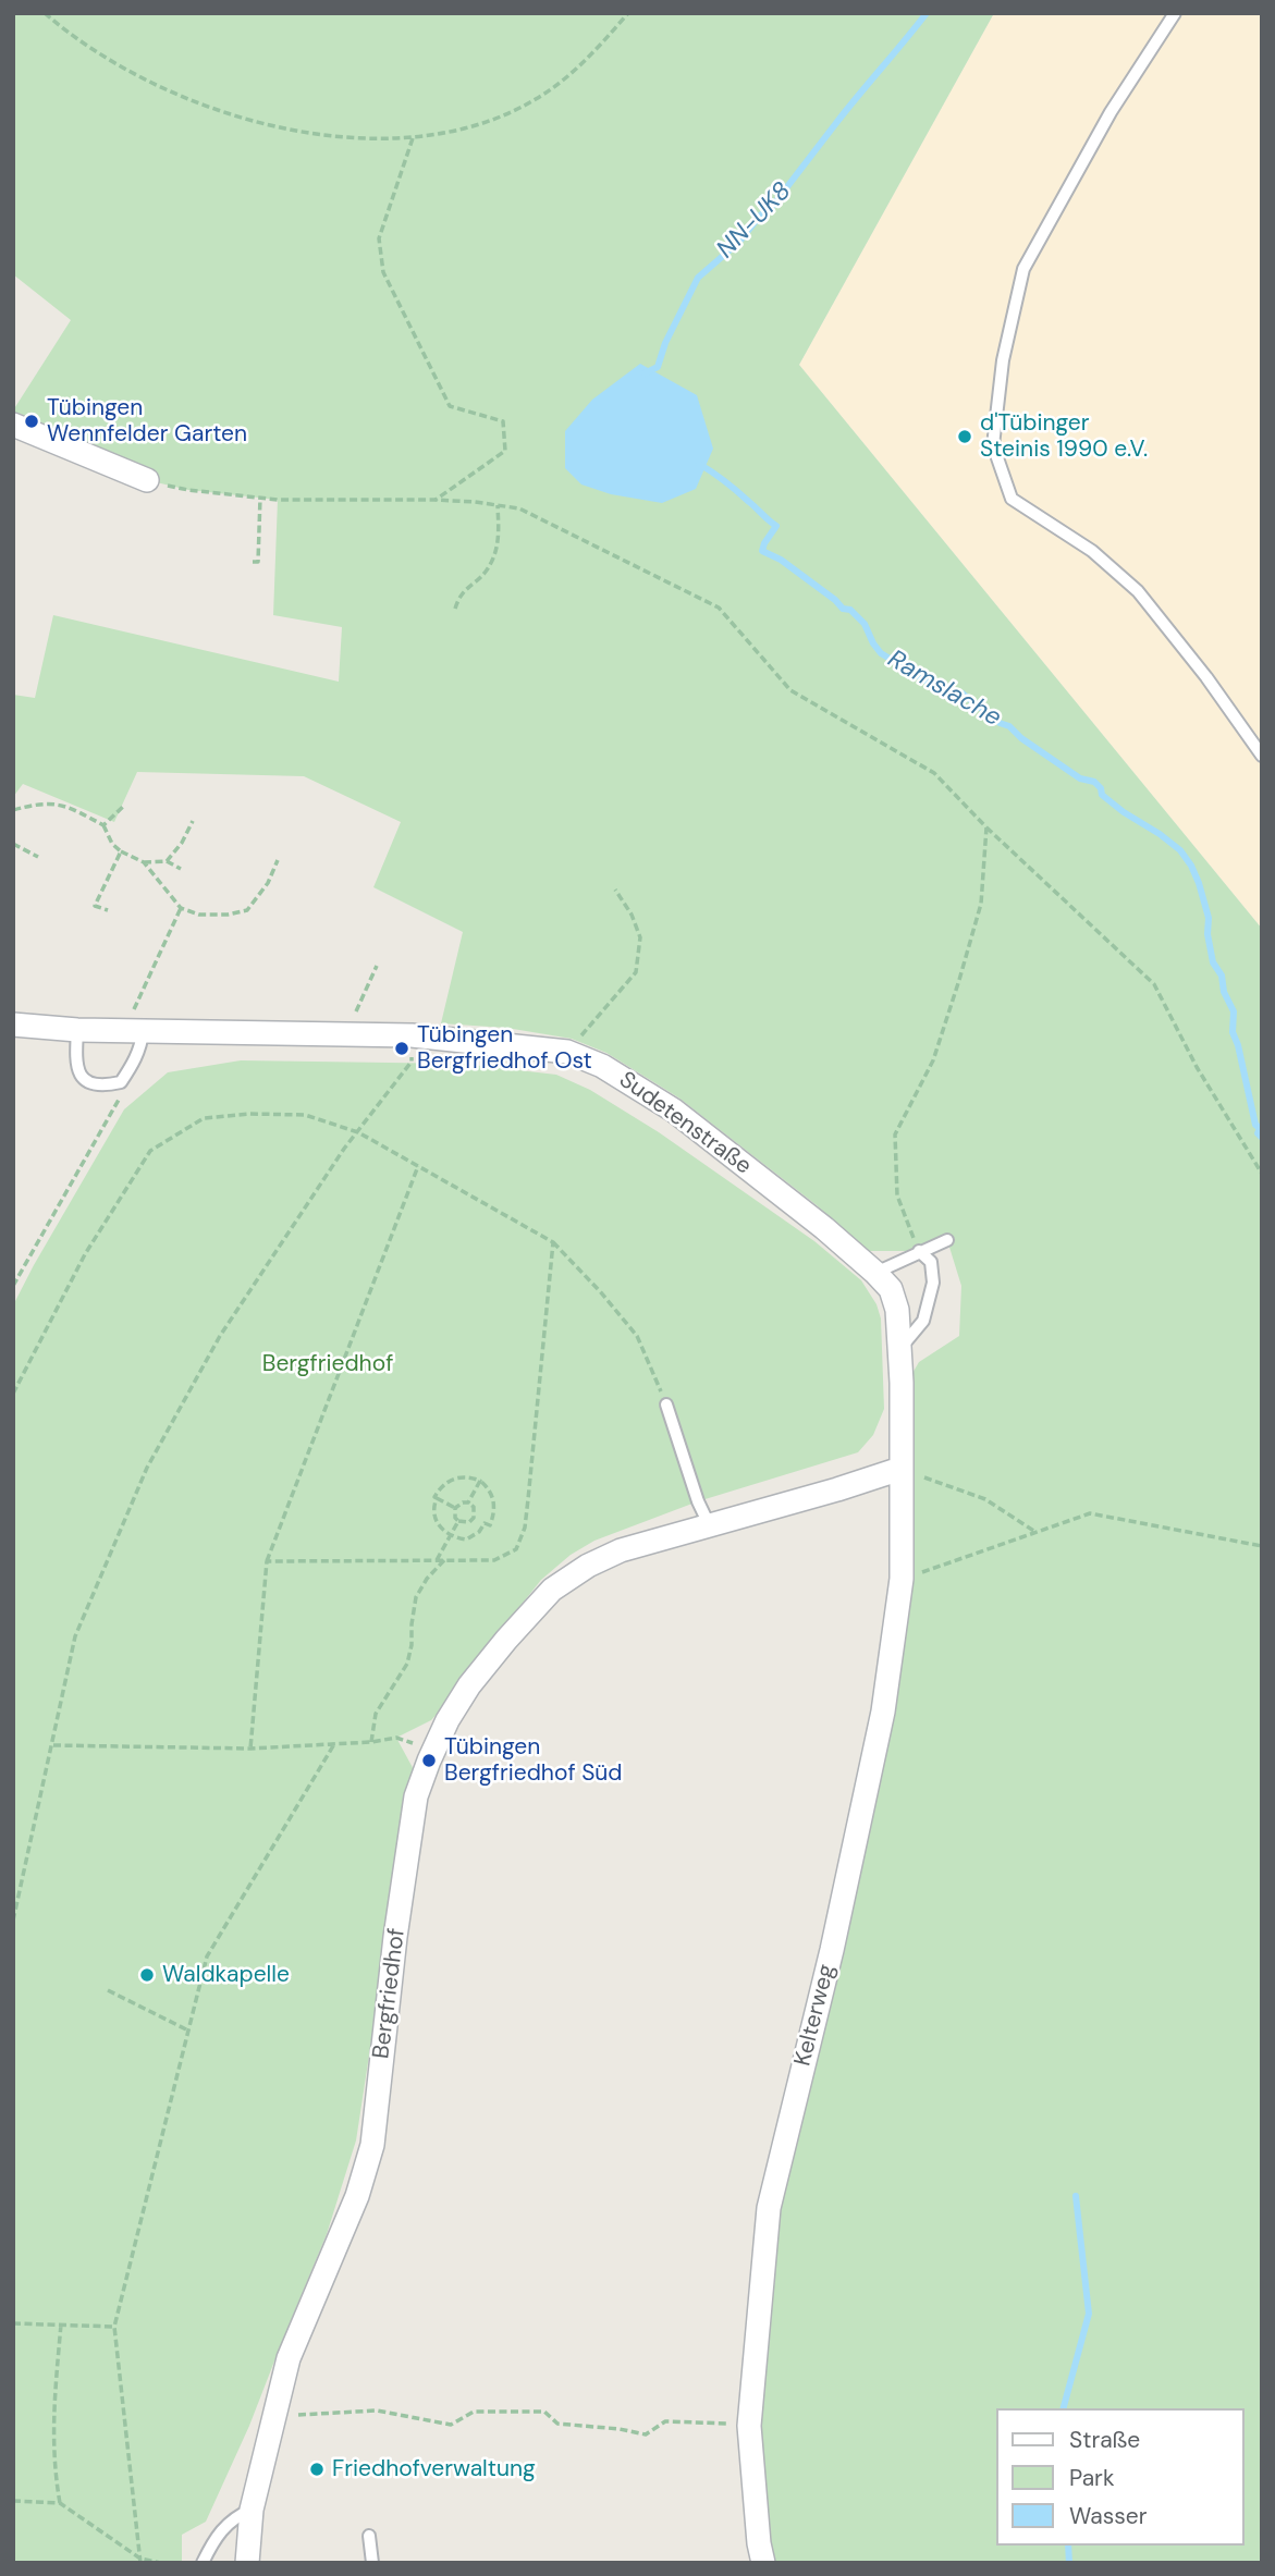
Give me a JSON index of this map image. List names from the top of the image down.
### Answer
{
  "streets": {
    "street": ["Sudetenstraße", "Bergfriedhof", "Kelterweg"]
  },
  "crossings": [
    ["Sudetenstraße", "Bergfriedhof"],
    ["Sudetenstraße", "Kelterweg"],
    ["Bergfriedhof", "Kelterweg"]
  ],
  "water": ["NN-UK8", "Ramslache"],
  "parks": ["Bergfriedhof"],
  "places": [
    "Tübingen Wennfelder Garten",
    "d'Tübinger Steinis 1990 e.V.",
    "Tübingen Bergfriedhof Ost",
    "Tübingen Bergfriedhof Süd",
    "Waldkapelle",
    "Friedhofverwaltung"
  ],
  "legend": ["Straße", "Park", "Wasser"]
}
